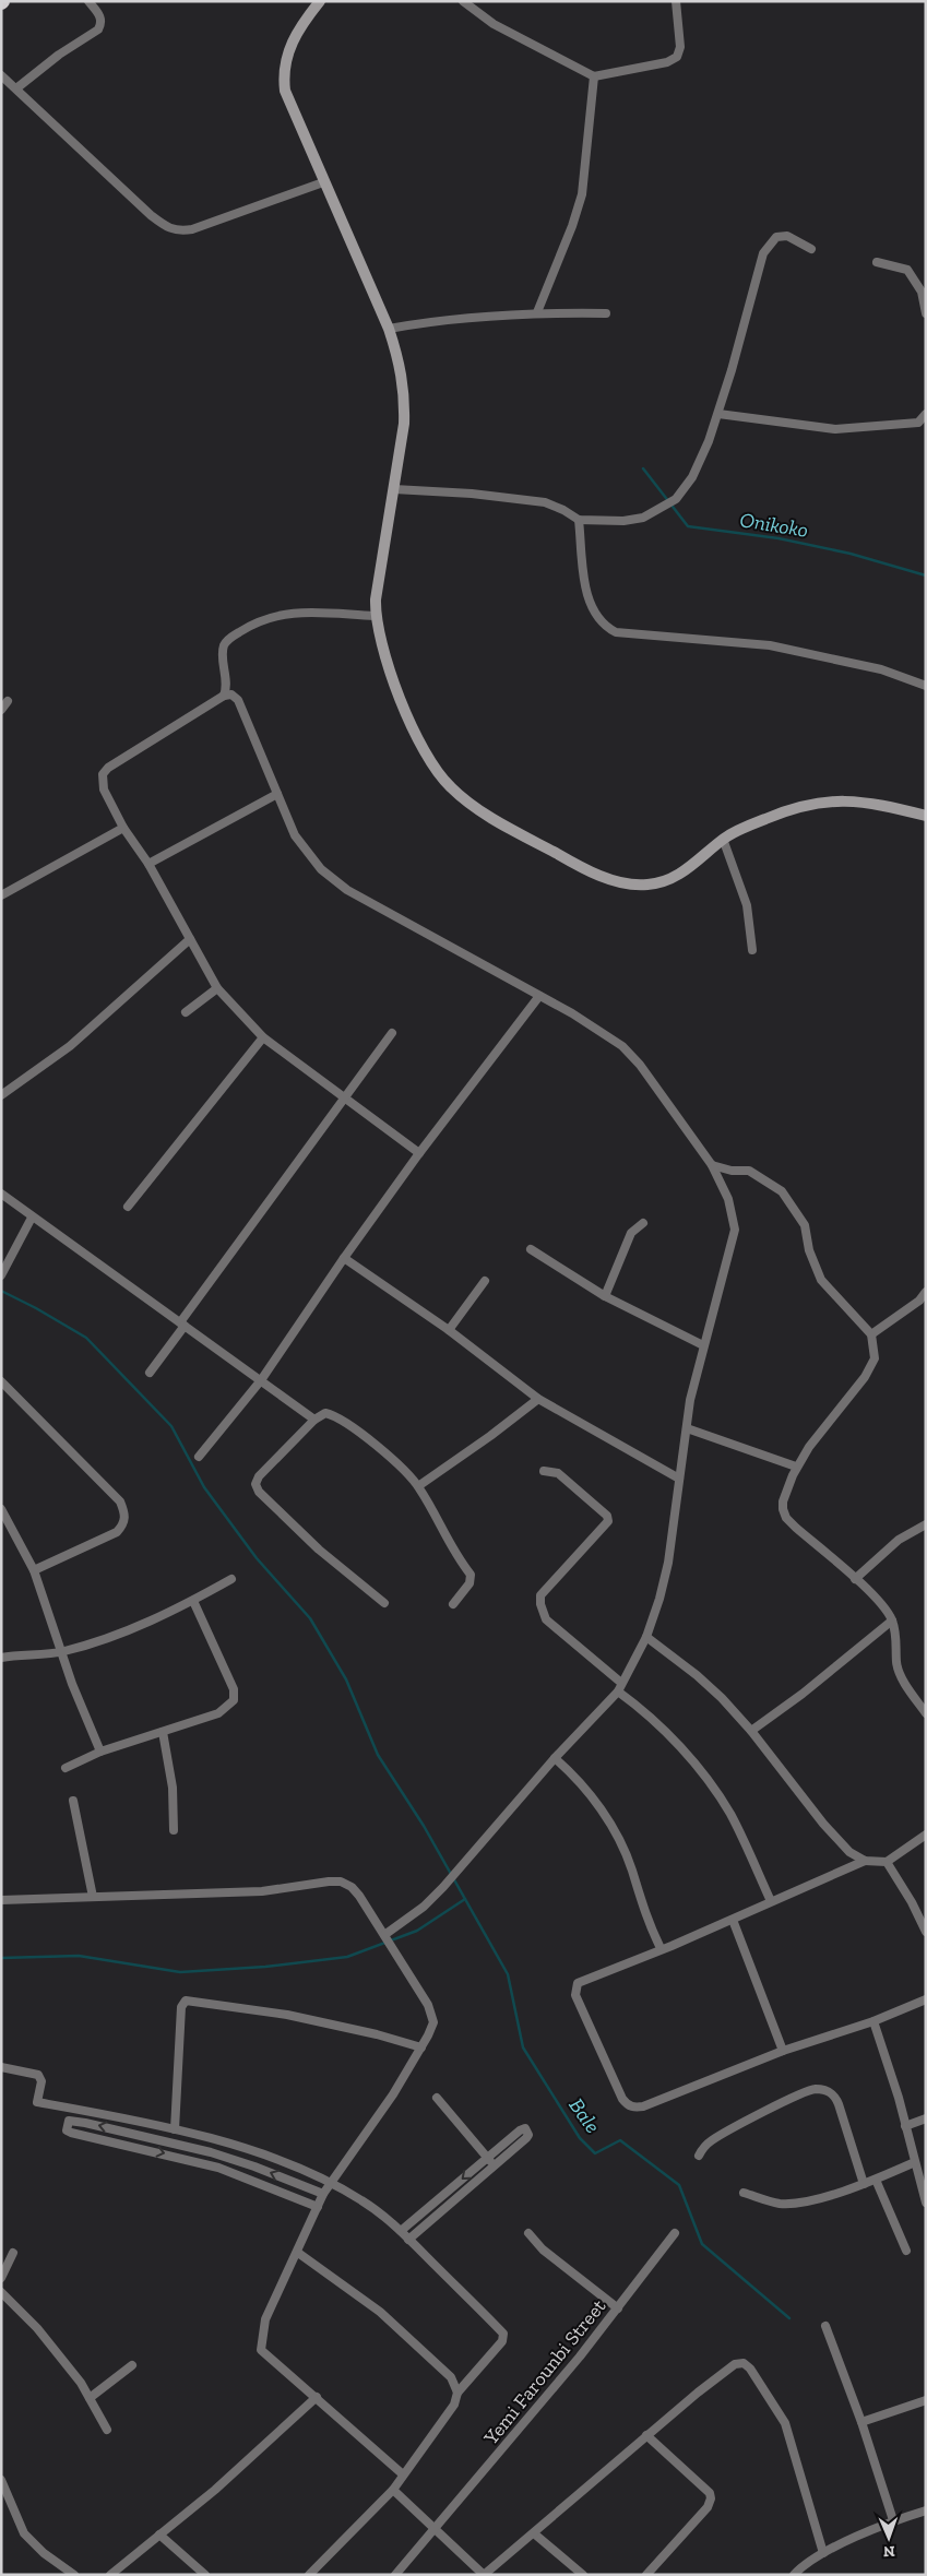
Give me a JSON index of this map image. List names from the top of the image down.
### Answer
{
  "streets": {
    "street": ["Yemi Farounbi Street"]
  },
  "water": ["Onikoko", "Bale"],
  "north": "bottom"
}
